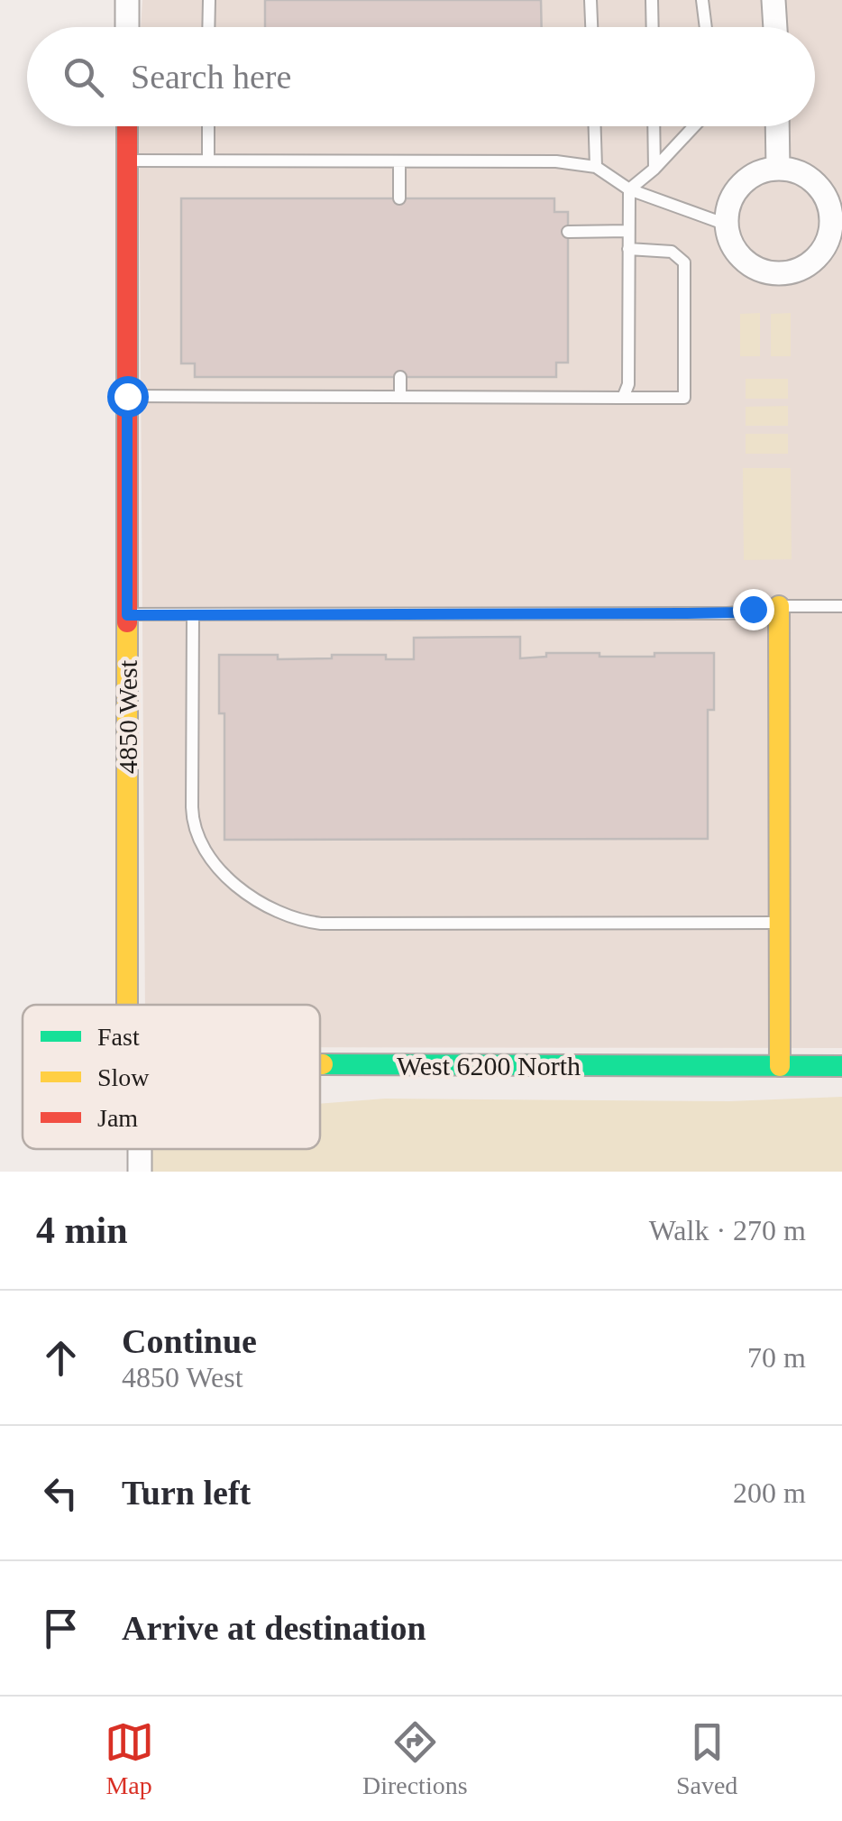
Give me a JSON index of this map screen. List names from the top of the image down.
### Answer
{
  "streets": {
    "street": ["4850 West", "West 6200 North"]
  },
  "legend": ["Fast", "Slow", "Jam"],
  "page": {
    "search": "Search here",
    "heading": ["4 min", "Walk · 270 m"],
    "list": [
      ["Continue", "4850 West", "70 m"],
      ["Turn left", "200 m"],
      "Arrive at destination"
    ],
    "nav": ["Map", "Directions", "Saved"]
  }
}
